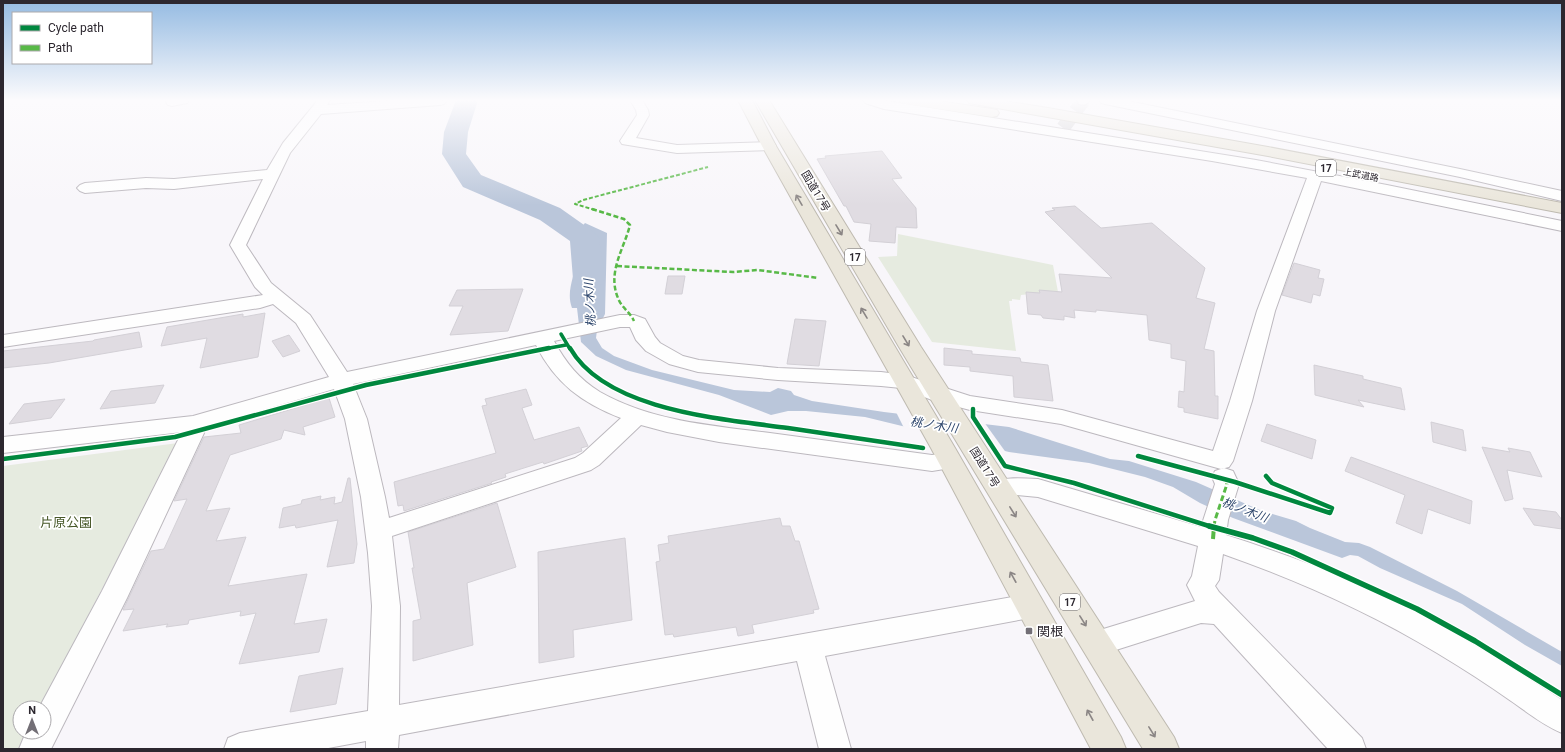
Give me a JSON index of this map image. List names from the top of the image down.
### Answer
{
  "streets": {
    "highway": ["17", "上武道路", "国道17号"]
  },
  "water": ["桃ノ木川"],
  "parks": ["片原公園"],
  "places": {
    "transit": ["関根"]
  },
  "legend": ["Cycle path", "Path"],
  "north": "top"
}
